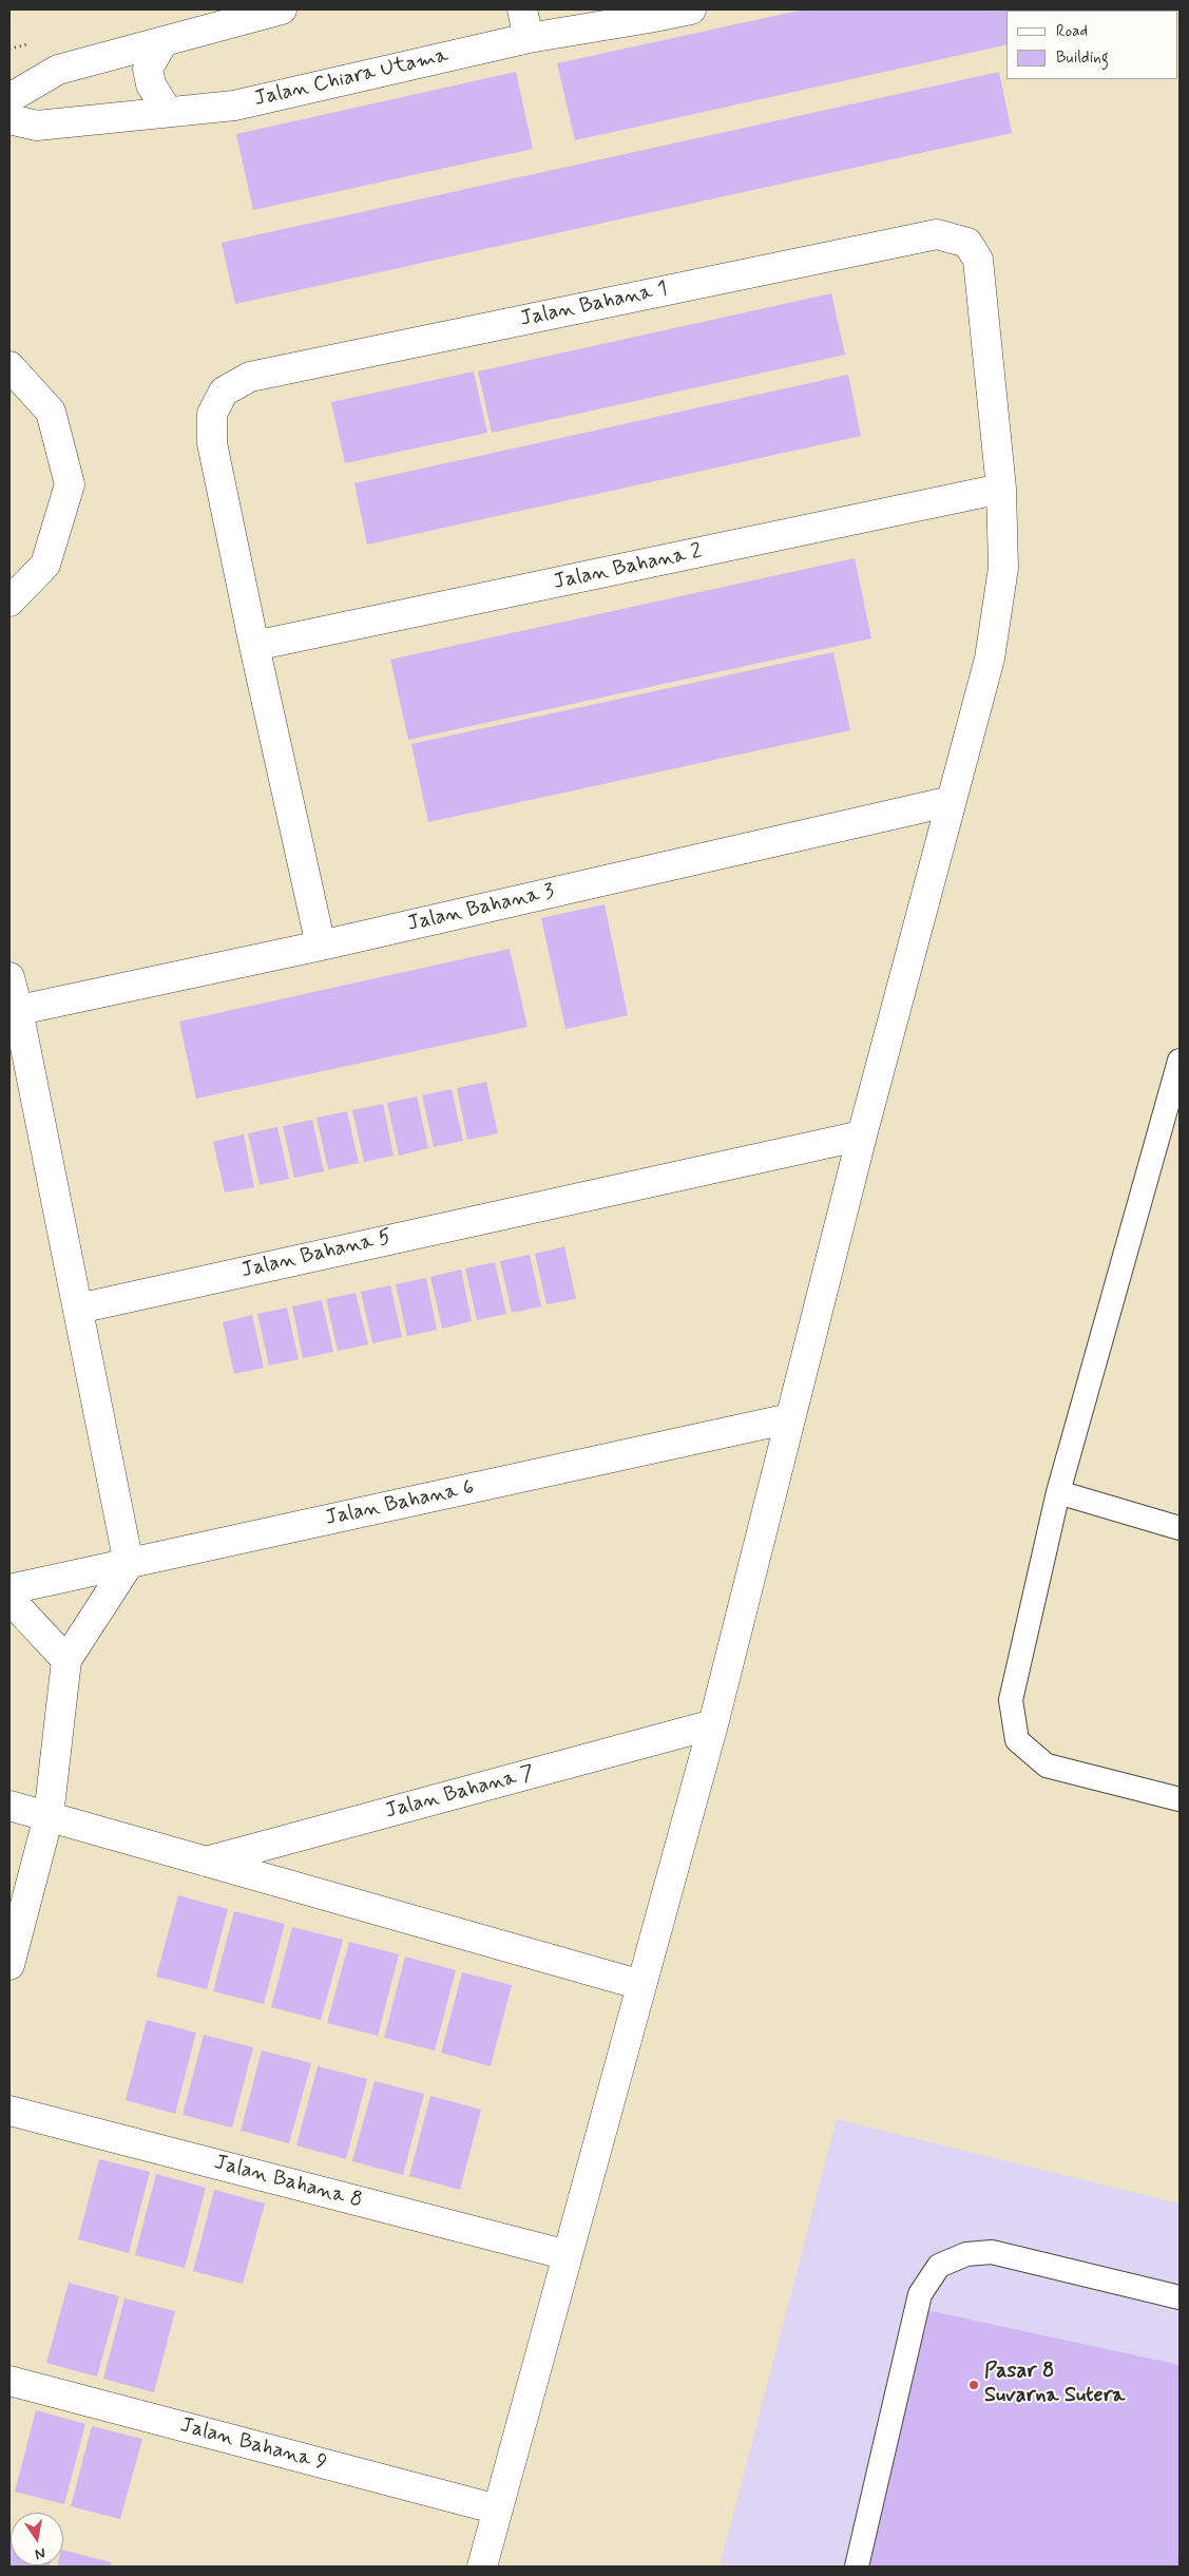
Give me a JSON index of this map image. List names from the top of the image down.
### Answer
{
  "streets": {
    "street": [
      "Jalan Chiara Utama",
      "Jalan Bahana 1",
      "Jalan Bahana 2",
      "Jalan Bahana 3",
      "Jalan Bahana 5",
      "Jalan Bahana 6",
      "Jalan Bahana 7",
      "Jalan Bahana 8",
      "Jalan Bahana 9"
    ]
  },
  "crossings": [
    ["Jalan Bahana 1", "Jalan Bahana 2"]
  ],
  "places": ["Pasar 8 Suvarna Sutera"],
  "legend": ["Road", "Building"],
  "north": "bottom"
}
